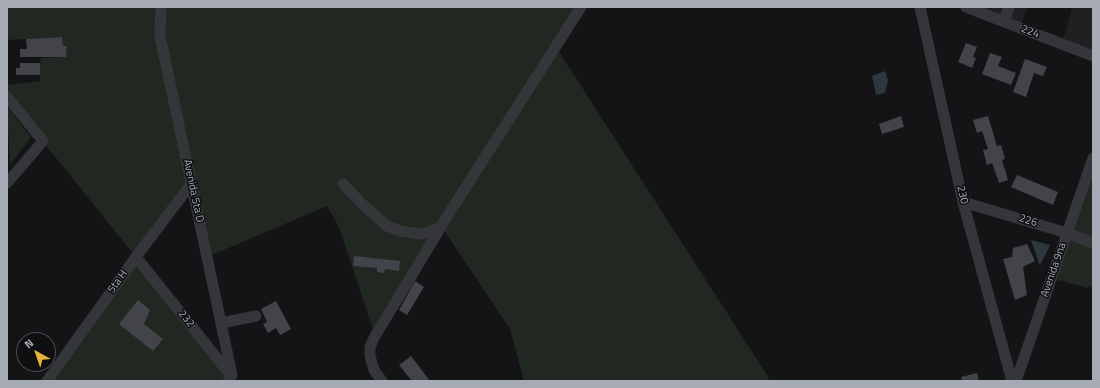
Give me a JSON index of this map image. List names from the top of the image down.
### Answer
{
  "streets": {
    "street": [
      "224",
      "Avenida 5ta D",
      "230",
      "226",
      "Avenida 9na",
      "5ta H",
      "232"
    ]
  },
  "crossings": [
    ["Avenida 5ta D", "5ta H"],
    ["Avenida 5ta D", "232"],
    ["230", "226"],
    ["226", "Avenida 9na"],
    ["5ta H", "232"]
  ],
  "north": "top left"
}
